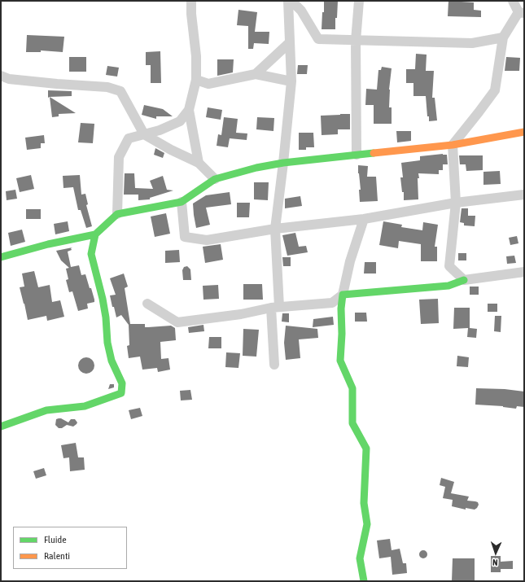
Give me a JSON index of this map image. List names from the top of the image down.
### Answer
{
  "legend": ["Fluide", "Ralenti"],
  "north": "bottom"
}
